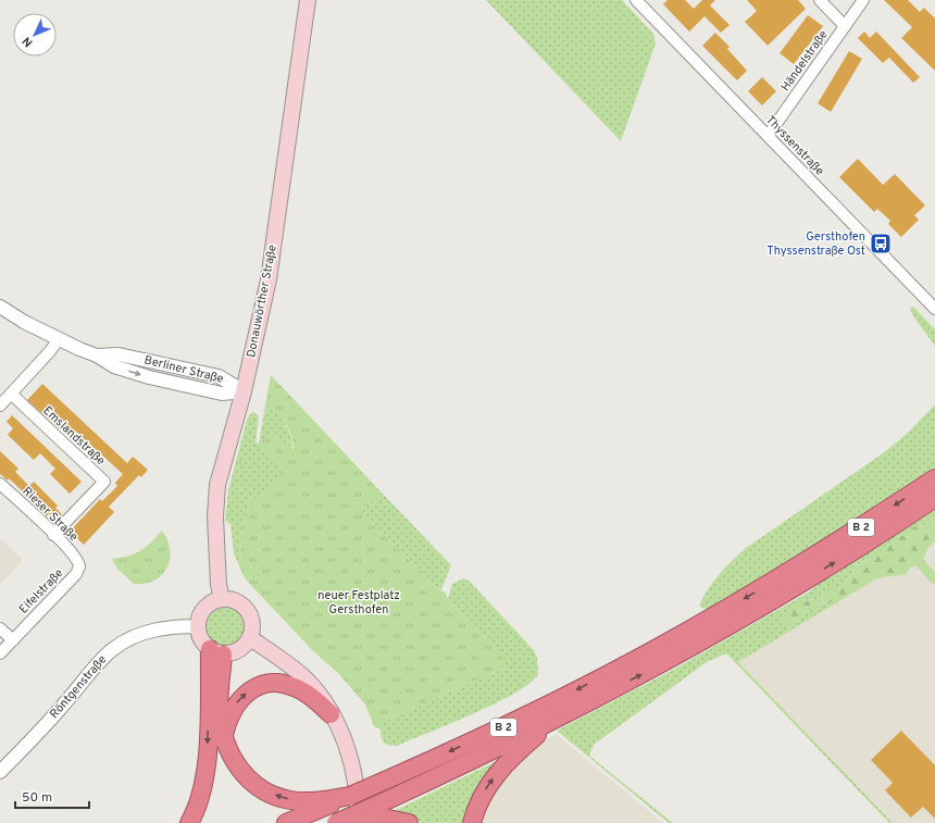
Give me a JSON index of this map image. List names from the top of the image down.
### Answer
{
  "streets": {
    "highway": ["B 2"],
    "main road": ["Donauwörther Straße"],
    "street": [
      "Händelstraße",
      "Thyssenstraße",
      "Berliner Straße",
      "Emslandstraße",
      "Rieser Straße",
      "Eifelstraße",
      "Röntgenstraße"
    ]
  },
  "crossings": [
    ["Händelstraße", "Thyssenstraße"],
    ["Donauwörther Straße", "Berliner Straße"],
    ["Donauwörther Straße", "Röntgenstraße"],
    ["Emslandstraße", "Rieser Straße"],
    ["Rieser Straße", "Eifelstraße"]
  ],
  "parks": ["neuer Festplatz Gersthofen"],
  "places": {
    "bus stop": ["Gersthofen Thyssenstraße Ost"]
  },
  "scale_bar": "50 m",
  "north": "bottom left"
}
